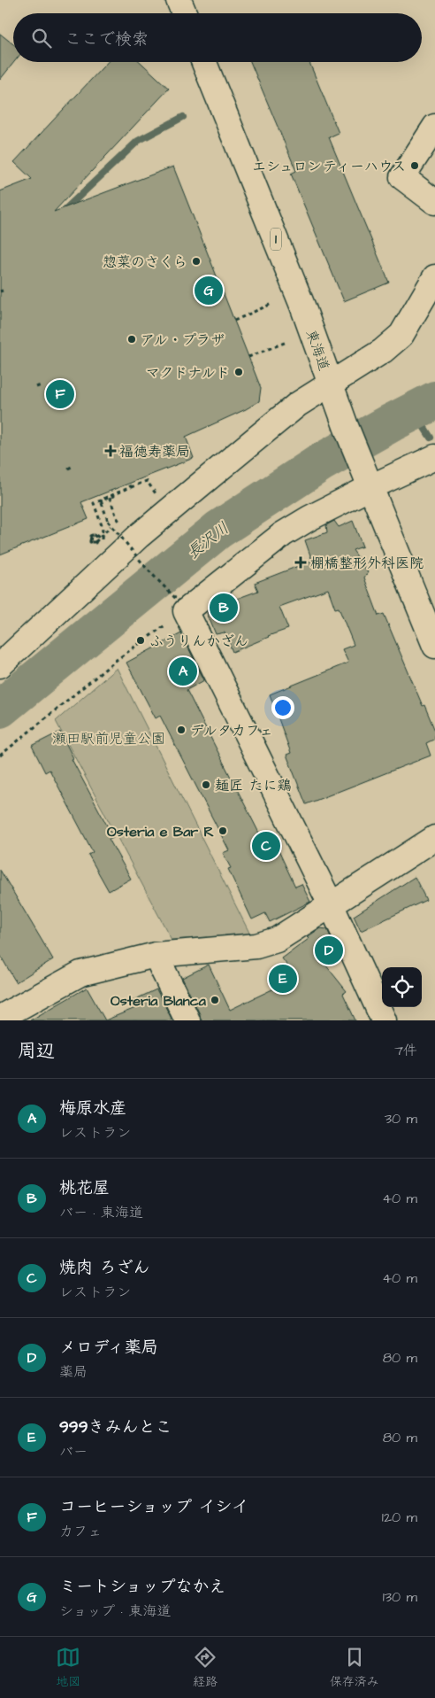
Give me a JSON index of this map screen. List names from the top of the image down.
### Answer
{
  "streets": {
    "main road": ["1", "東海道"]
  },
  "water": ["長沢川"],
  "parks": ["瀬田駅前児童公園"],
  "places": {
    "other": [
      "エシュロンティーハウス",
      "惣菜のさくら",
      "アル・プラザ",
      "マクドナルド",
      "ふうりんかざん",
      "デルタカフェ",
      "麺匠 たに鶏",
      "Osteria e Bar R",
      "Osteria Blanca"
    ],
    "health": ["福徳寿薬局", "棚橋整形外科医院"]
  },
  "page": {
    "search": "ここで検索",
    "pins": [
      "G",
      "F",
      "B",
      "A",
      "C",
      "D",
      "E"
    ],
    "heading": ["周辺", "7件"],
    "list": [
      {
        "mark": "A",
        "name": "梅原水産",
        "note": "レストラン",
        "value": "30 m"
      },
      {
        "mark": "B",
        "name": "桃花屋",
        "note": "バー · 東海道",
        "value": "40 m"
      },
      {
        "mark": "C",
        "name": "焼肉 ろざん",
        "note": "レストラン",
        "value": "40 m"
      },
      {
        "mark": "D",
        "name": "メロディ薬局",
        "note": "薬局",
        "value": "80 m"
      },
      {
        "mark": "E",
        "name": "999きみんとこ",
        "note": "バー",
        "value": "80 m"
      },
      {
        "mark": "F",
        "name": "コーヒーショップ イシイ",
        "note": "カフェ",
        "value": "120 m"
      },
      {
        "mark": "G",
        "name": "ミートショップなかえ",
        "note": "ショップ · 東海道",
        "value": "130 m"
      }
    ],
    "nav": ["地図", "経路", "保存済み"]
  }
}
